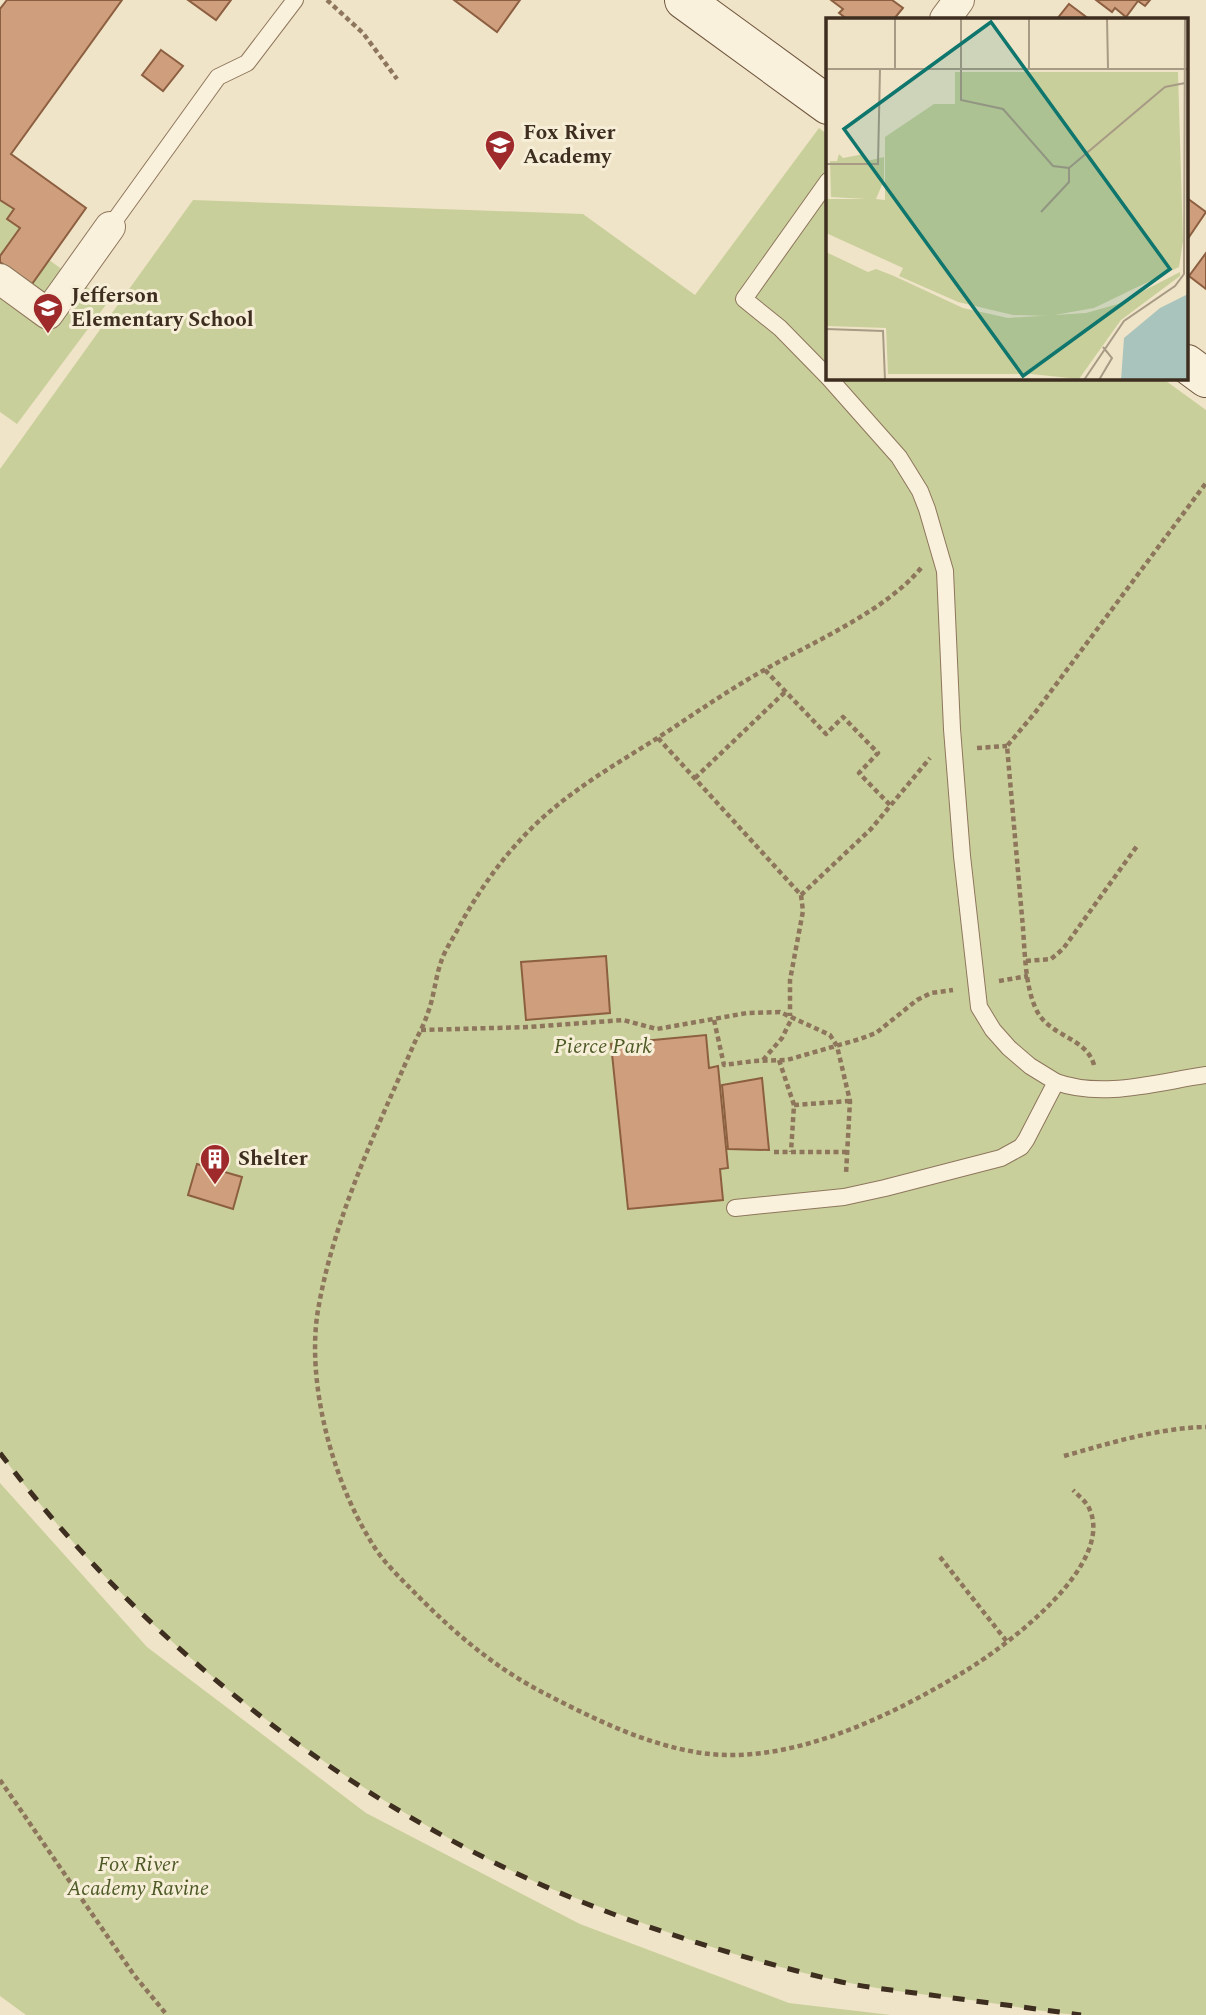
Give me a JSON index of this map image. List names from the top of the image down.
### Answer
{
  "parks": ["Pierce Park", "Fox River Academy Ravine"],
  "places": {
    "school or university": ["Fox River Academy", "Jefferson Elementary School"],
    "building": ["Shelter"]
  }
}
